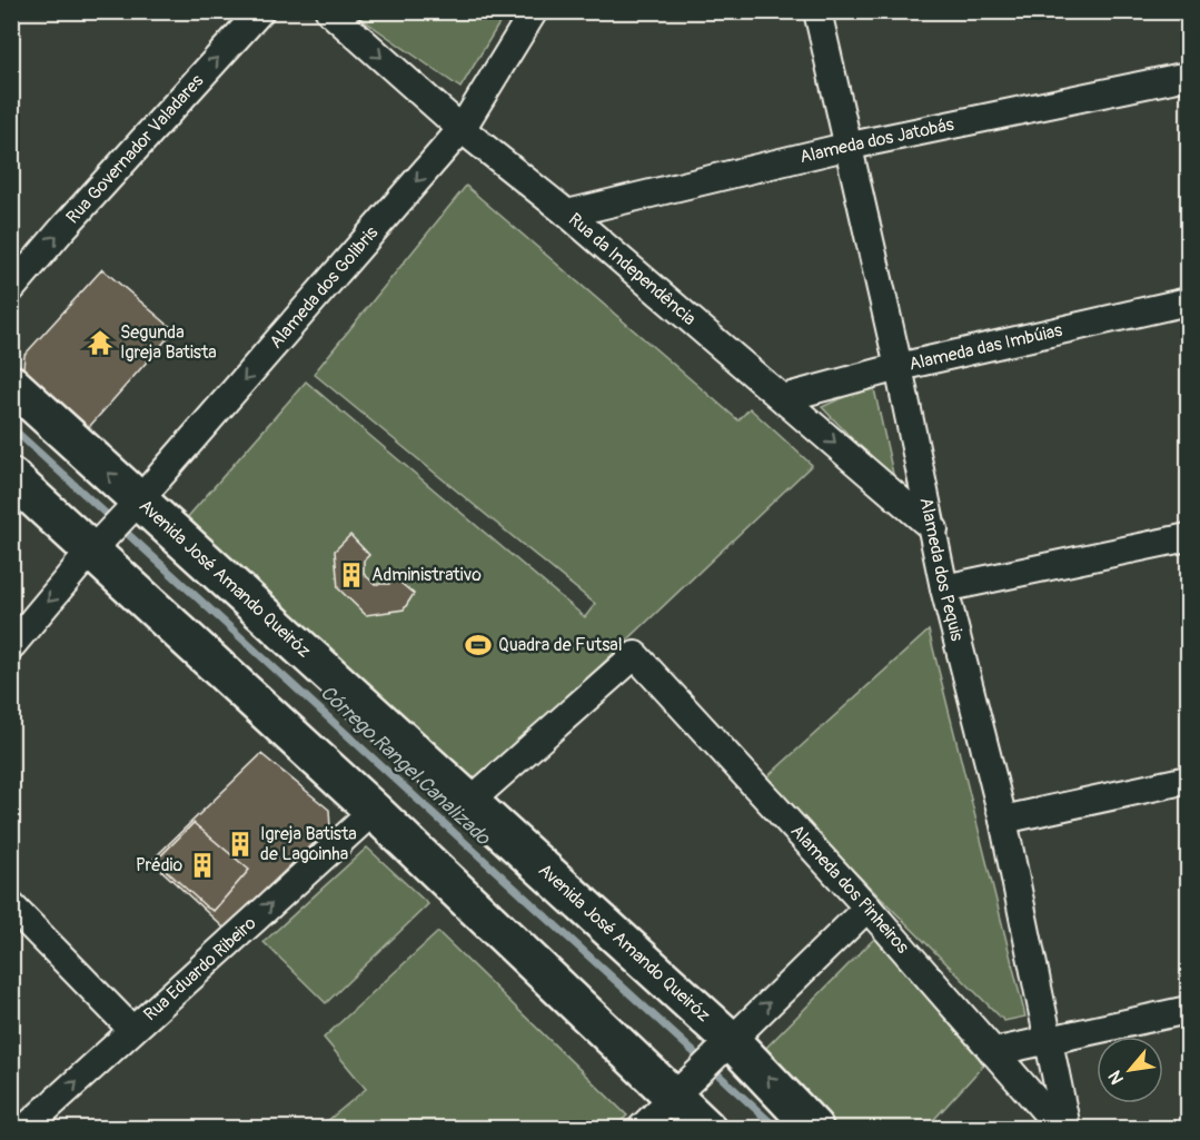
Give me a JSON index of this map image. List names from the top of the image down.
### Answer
{
  "streets": {
    "main road": ["Avenida José Amando Queiróz"],
    "street": [
      "Alameda dos Jatobás",
      "Rua Governador Valadares",
      "Rua da Independência",
      "Alameda dos Golibris",
      "Alameda das Imbúias",
      "Alameda dos Pequis",
      "Alameda dos Pinheiros",
      "Rua Eduardo Ribeiro"
    ]
  },
  "crossings": [
    ["Alameda dos Jatobás", "Rua da Independência"],
    ["Alameda dos Jatobás", "Alameda dos Pequis"],
    ["Rua da Independência", "Alameda dos Golibris"],
    ["Rua da Independência", "Alameda das Imbúias"],
    ["Rua da Independência", "Alameda dos Pequis"],
    ["Alameda dos Golibris", "Avenida José Amando Queiróz"],
    ["Alameda das Imbúias", "Alameda dos Pequis"],
    ["Avenida José Amando Queiróz", "Alameda dos Pinheiros"]
  ],
  "one_way": [
    "Rua Governador Valadares",
    "Rua da Independência",
    "Alameda dos Golibris",
    "Rua Eduardo Ribeiro"
  ],
  "water": ["Córrego Rangel Canalizado"],
  "places": {
    "temple": ["Segunda Igreja Batista"],
    "building": ["Administrativo", "Igreja Batista de Lagoinha", "Prédio"],
    "sports": ["Quadra de Futsal"]
  },
  "north": "bottom left"
}
